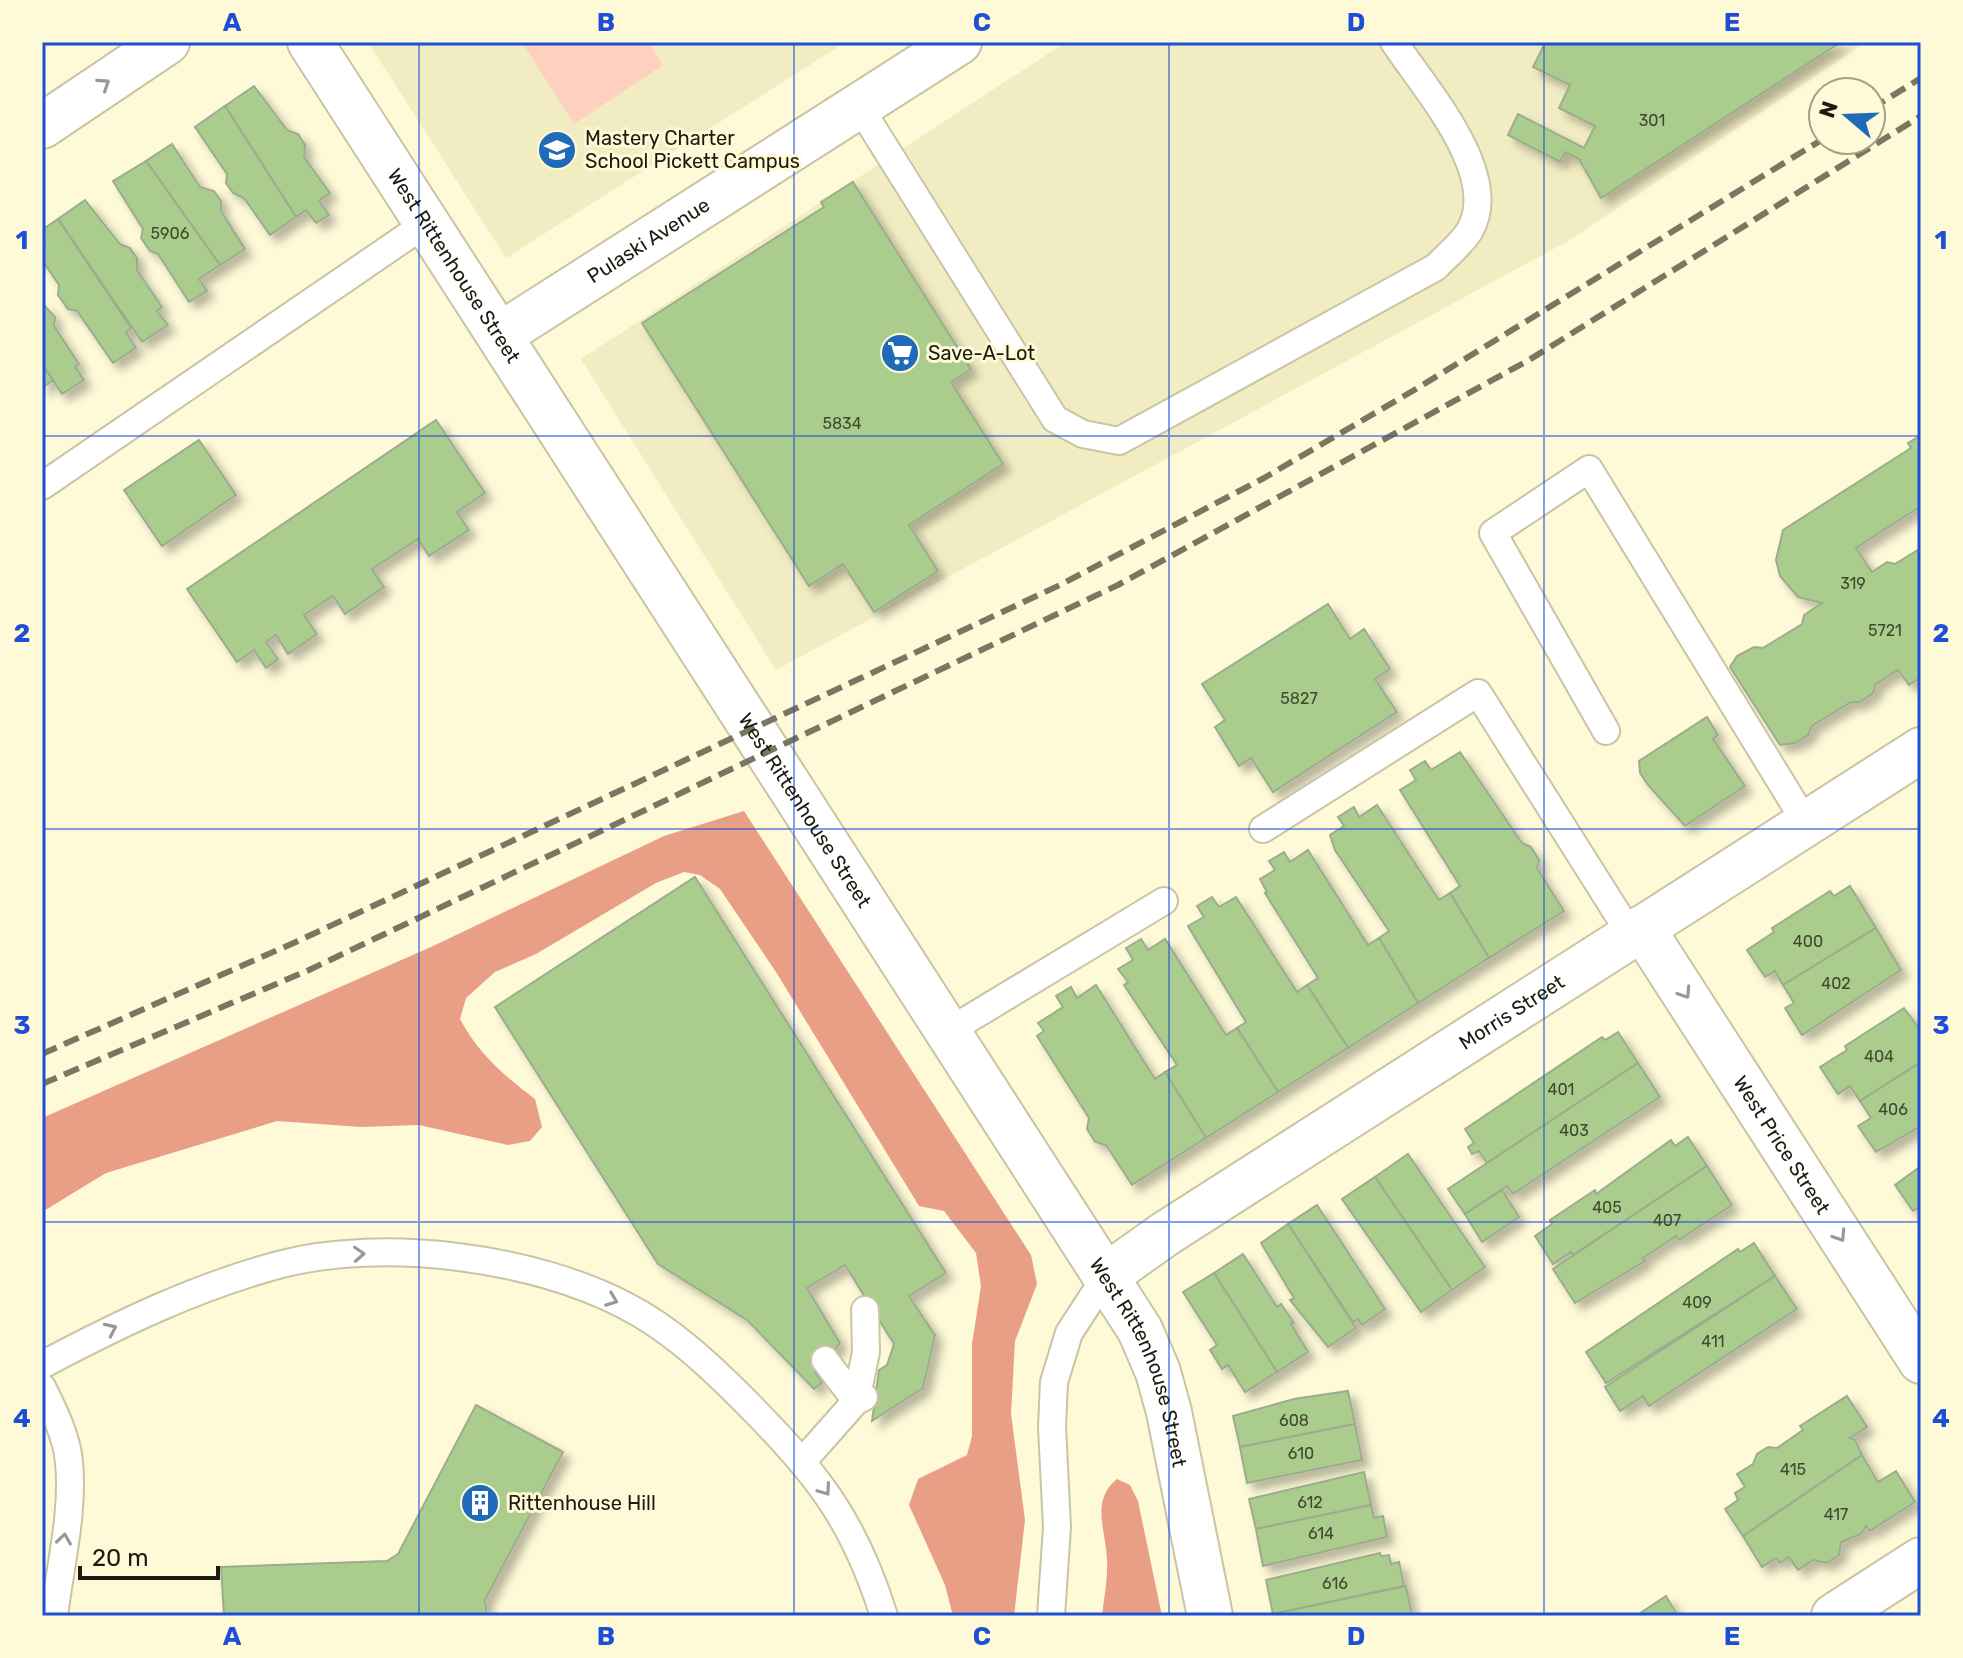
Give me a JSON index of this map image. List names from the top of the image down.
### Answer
{
  "streets": {
    "street": [
      "Pulaski Avenue",
      "West Rittenhouse Street",
      "Morris Street",
      "West Price Street"
    ]
  },
  "crossings": [
    ["Pulaski Avenue", "West Rittenhouse Street"],
    ["West Rittenhouse Street", "Morris Street"],
    ["Morris Street", "West Price Street"]
  ],
  "one_way": ["West Price Street"],
  "places": {
    "school or university": ["Mastery Charter School Pickett Campus"],
    "supermarket": ["Save-A-Lot"],
    "building": ["Rittenhouse Hill"]
  },
  "house_numbers": [
    "301",
    "5906",
    "5834",
    "319",
    "5721",
    "5827",
    "400",
    "402",
    "404",
    "401",
    "406",
    "403",
    "405",
    "407",
    "409",
    "411",
    "608",
    "610",
    "415",
    "612",
    "417",
    "614",
    "616"
  ],
  "scale_bar": "20 m",
  "north": "left",
  "grid": {
    "columns": [
      "A",
      "B",
      "C",
      "D",
      "E"
    ],
    "rows": [
      "1",
      "2",
      "3",
      "4"
    ]
  }
}
